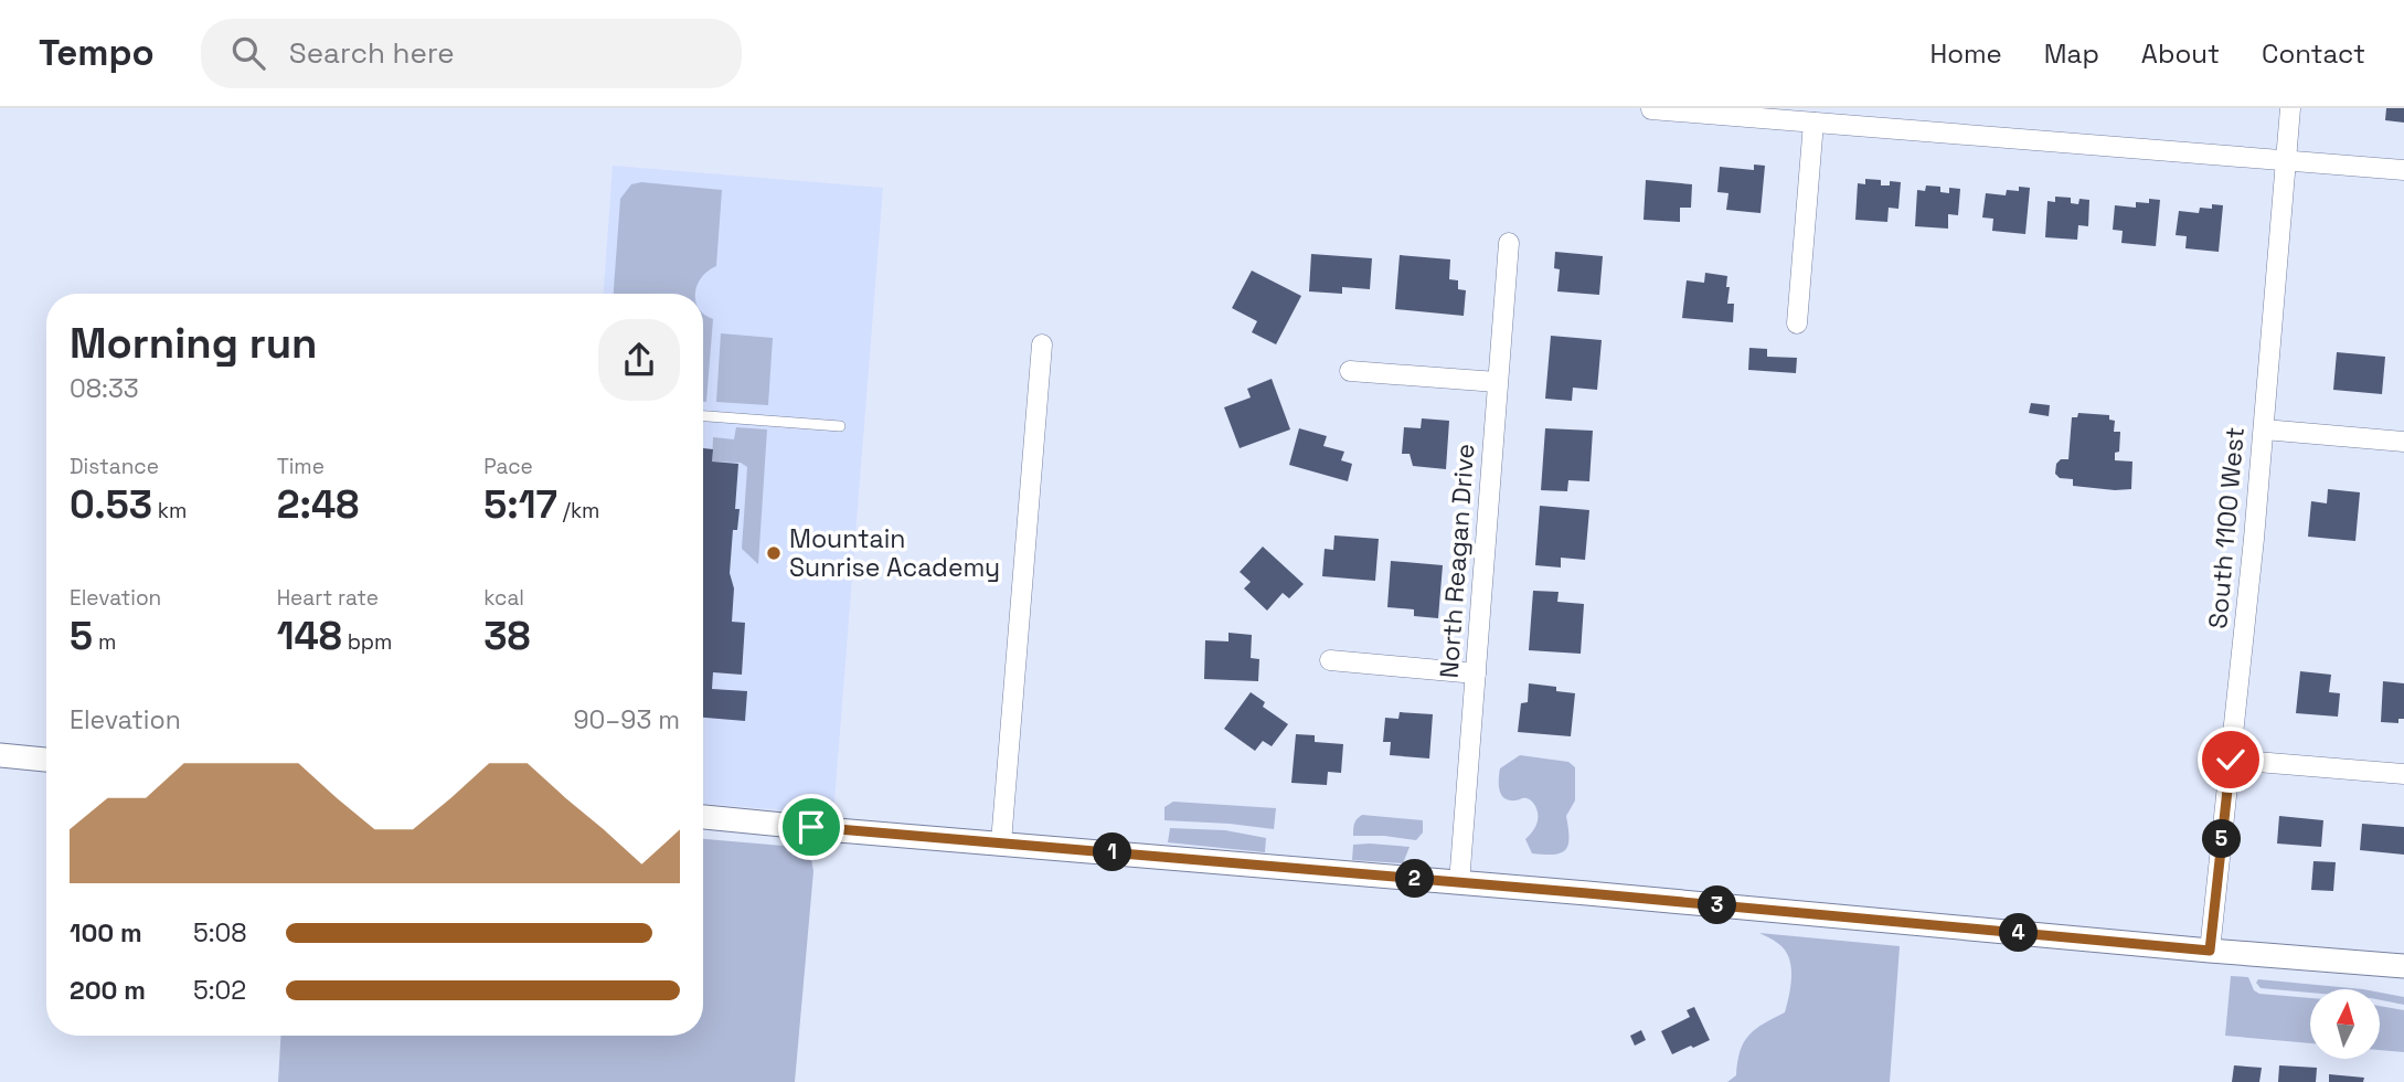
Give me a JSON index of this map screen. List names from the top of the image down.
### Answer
{
  "streets": {
    "street": ["South 1100 West", "North Reagan Drive"]
  },
  "places": ["Mountain Sunrise Academy"],
  "north": "top",
  "page": {
    "header": "Tempo",
    "search": "Search here",
    "nav": [
      "Home",
      "Map",
      "About",
      "Contact"
    ],
    "heading": ["Morning run", "08:33"],
    "stats": [
      ["Distance", "0.53 km"],
      ["Time", "2:48"],
      ["Pace", "5:17 /km"],
      ["Elevation", "5 m"],
      ["Heart rate", "148 bpm"],
      ["kcal", "38"]
    ],
    "chart": ["Elevation", "90–93 m"],
    "pins": [
      "5",
      "1",
      "2",
      "3",
      "4"
    ],
    "list": [
      {
        "name": "100 m",
        "note": "5:08"
      },
      {
        "name": "200 m",
        "note": "5:02"
      }
    ]
  }
}
